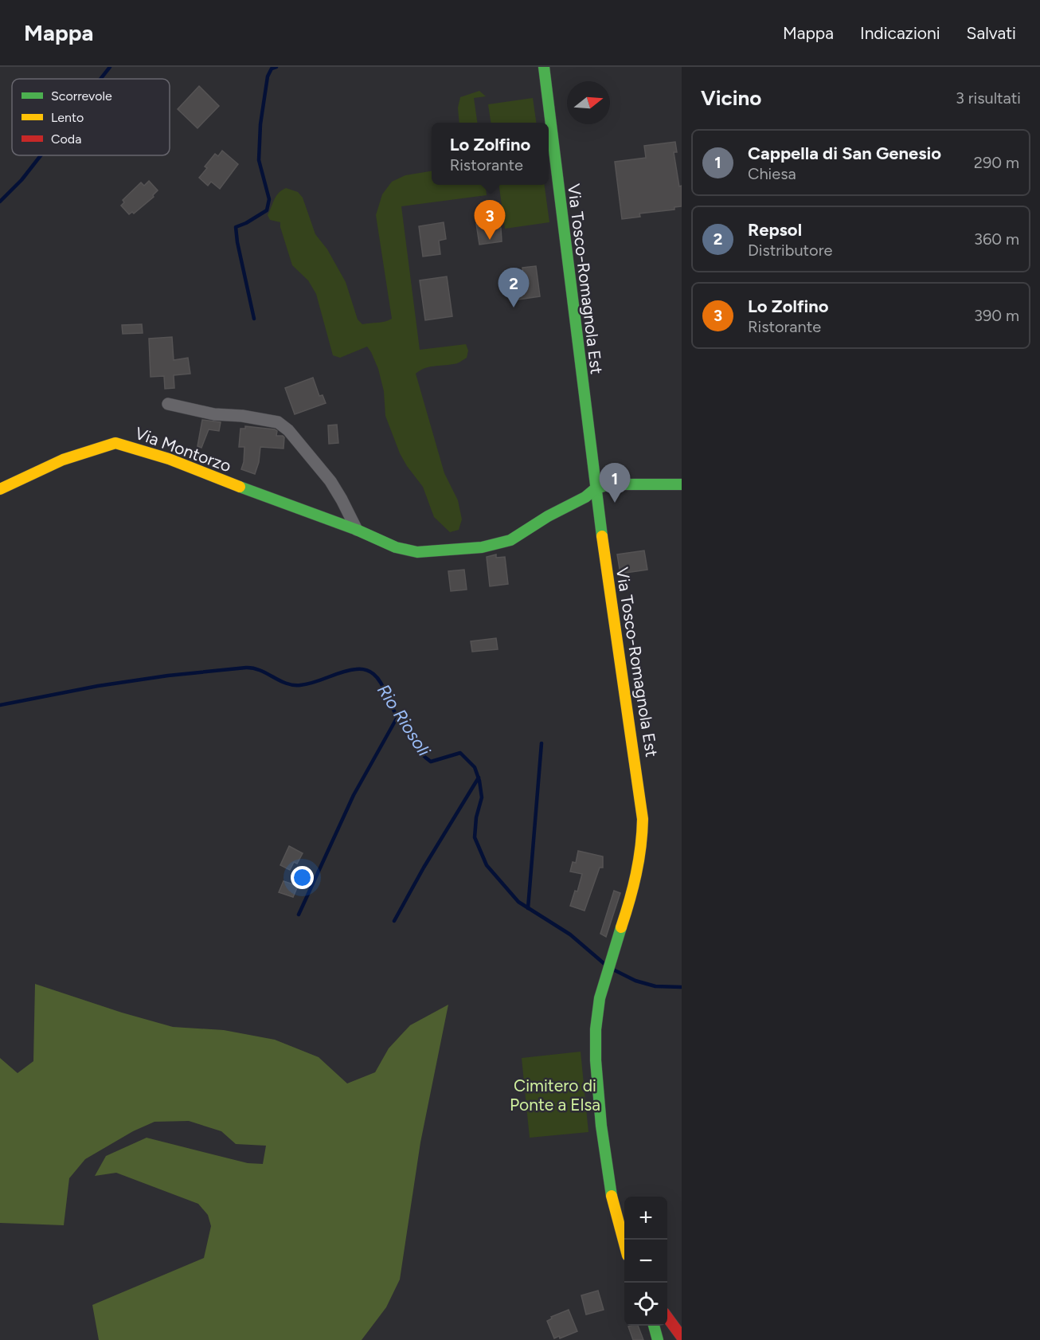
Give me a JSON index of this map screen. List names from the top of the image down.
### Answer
{
  "streets": {
    "main road": ["Via Tosco-Romagnola Est", "Via Montorzo"]
  },
  "crossings": [
    ["Via Tosco-Romagnola Est", "Via Montorzo"]
  ],
  "water": ["Rio Riosoli"],
  "parks": ["Cimitero di Ponte a Elsa"],
  "legend": ["Scorrevole", "Lento", "Coda"],
  "north": "right",
  "page": {
    "header": "Mappa",
    "nav": ["Mappa", "Indicazioni", "Salvati"],
    "heading": ["Vicino", "3 risultati"],
    "popup": ["Lo Zolfino", "Ristorante"],
    "list": [
      {
        "mark": "1",
        "name": "Cappella di San Genesio",
        "note": "Chiesa",
        "value": "290 m"
      },
      {
        "mark": "2",
        "name": "Repsol",
        "note": "Distributore",
        "value": "360 m"
      },
      {
        "mark": "3",
        "name": "Lo Zolfino",
        "note": "Ristorante",
        "value": "390 m"
      }
    ],
    "pins": ["3", "2", "1"],
    "map_buttons": ["+", "−"]
  }
}
